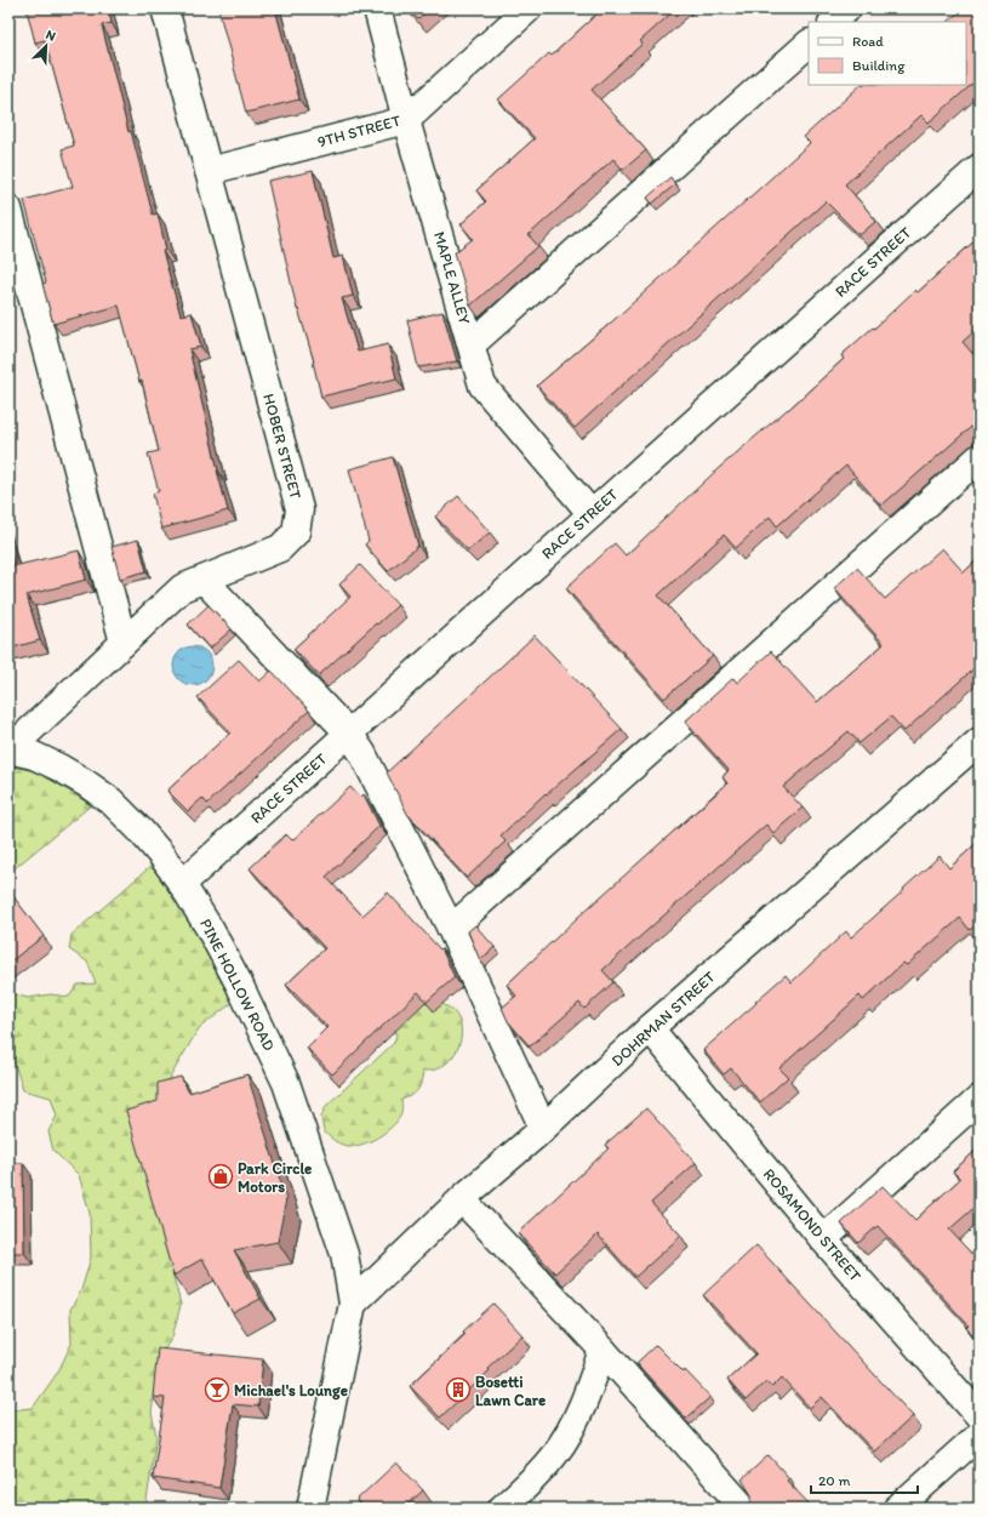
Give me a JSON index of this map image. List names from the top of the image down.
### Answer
{
  "streets": {
    "street": [
      "9TH STREET",
      "RACE STREET",
      "MAPLE ALLEY",
      "HOBER STREET",
      "PINE HOLLOW ROAD",
      "DOHRMAN STREET",
      "ROSAMOND STREET"
    ]
  },
  "crossings": [
    ["9TH STREET", "MAPLE ALLEY"],
    ["9TH STREET", "HOBER STREET"],
    ["RACE STREET", "MAPLE ALLEY"],
    ["RACE STREET", "PINE HOLLOW ROAD"],
    ["HOBER STREET", "PINE HOLLOW ROAD"],
    ["PINE HOLLOW ROAD", "DOHRMAN STREET"],
    ["DOHRMAN STREET", "ROSAMOND STREET"]
  ],
  "places": {
    "shop": ["Park Circle Motors"],
    "bar": ["Michael's Lounge"],
    "building": ["Bosetti Lawn Care"]
  },
  "legend": ["Road", "Building"],
  "scale_bar": "20 m",
  "north": "top right"
}
